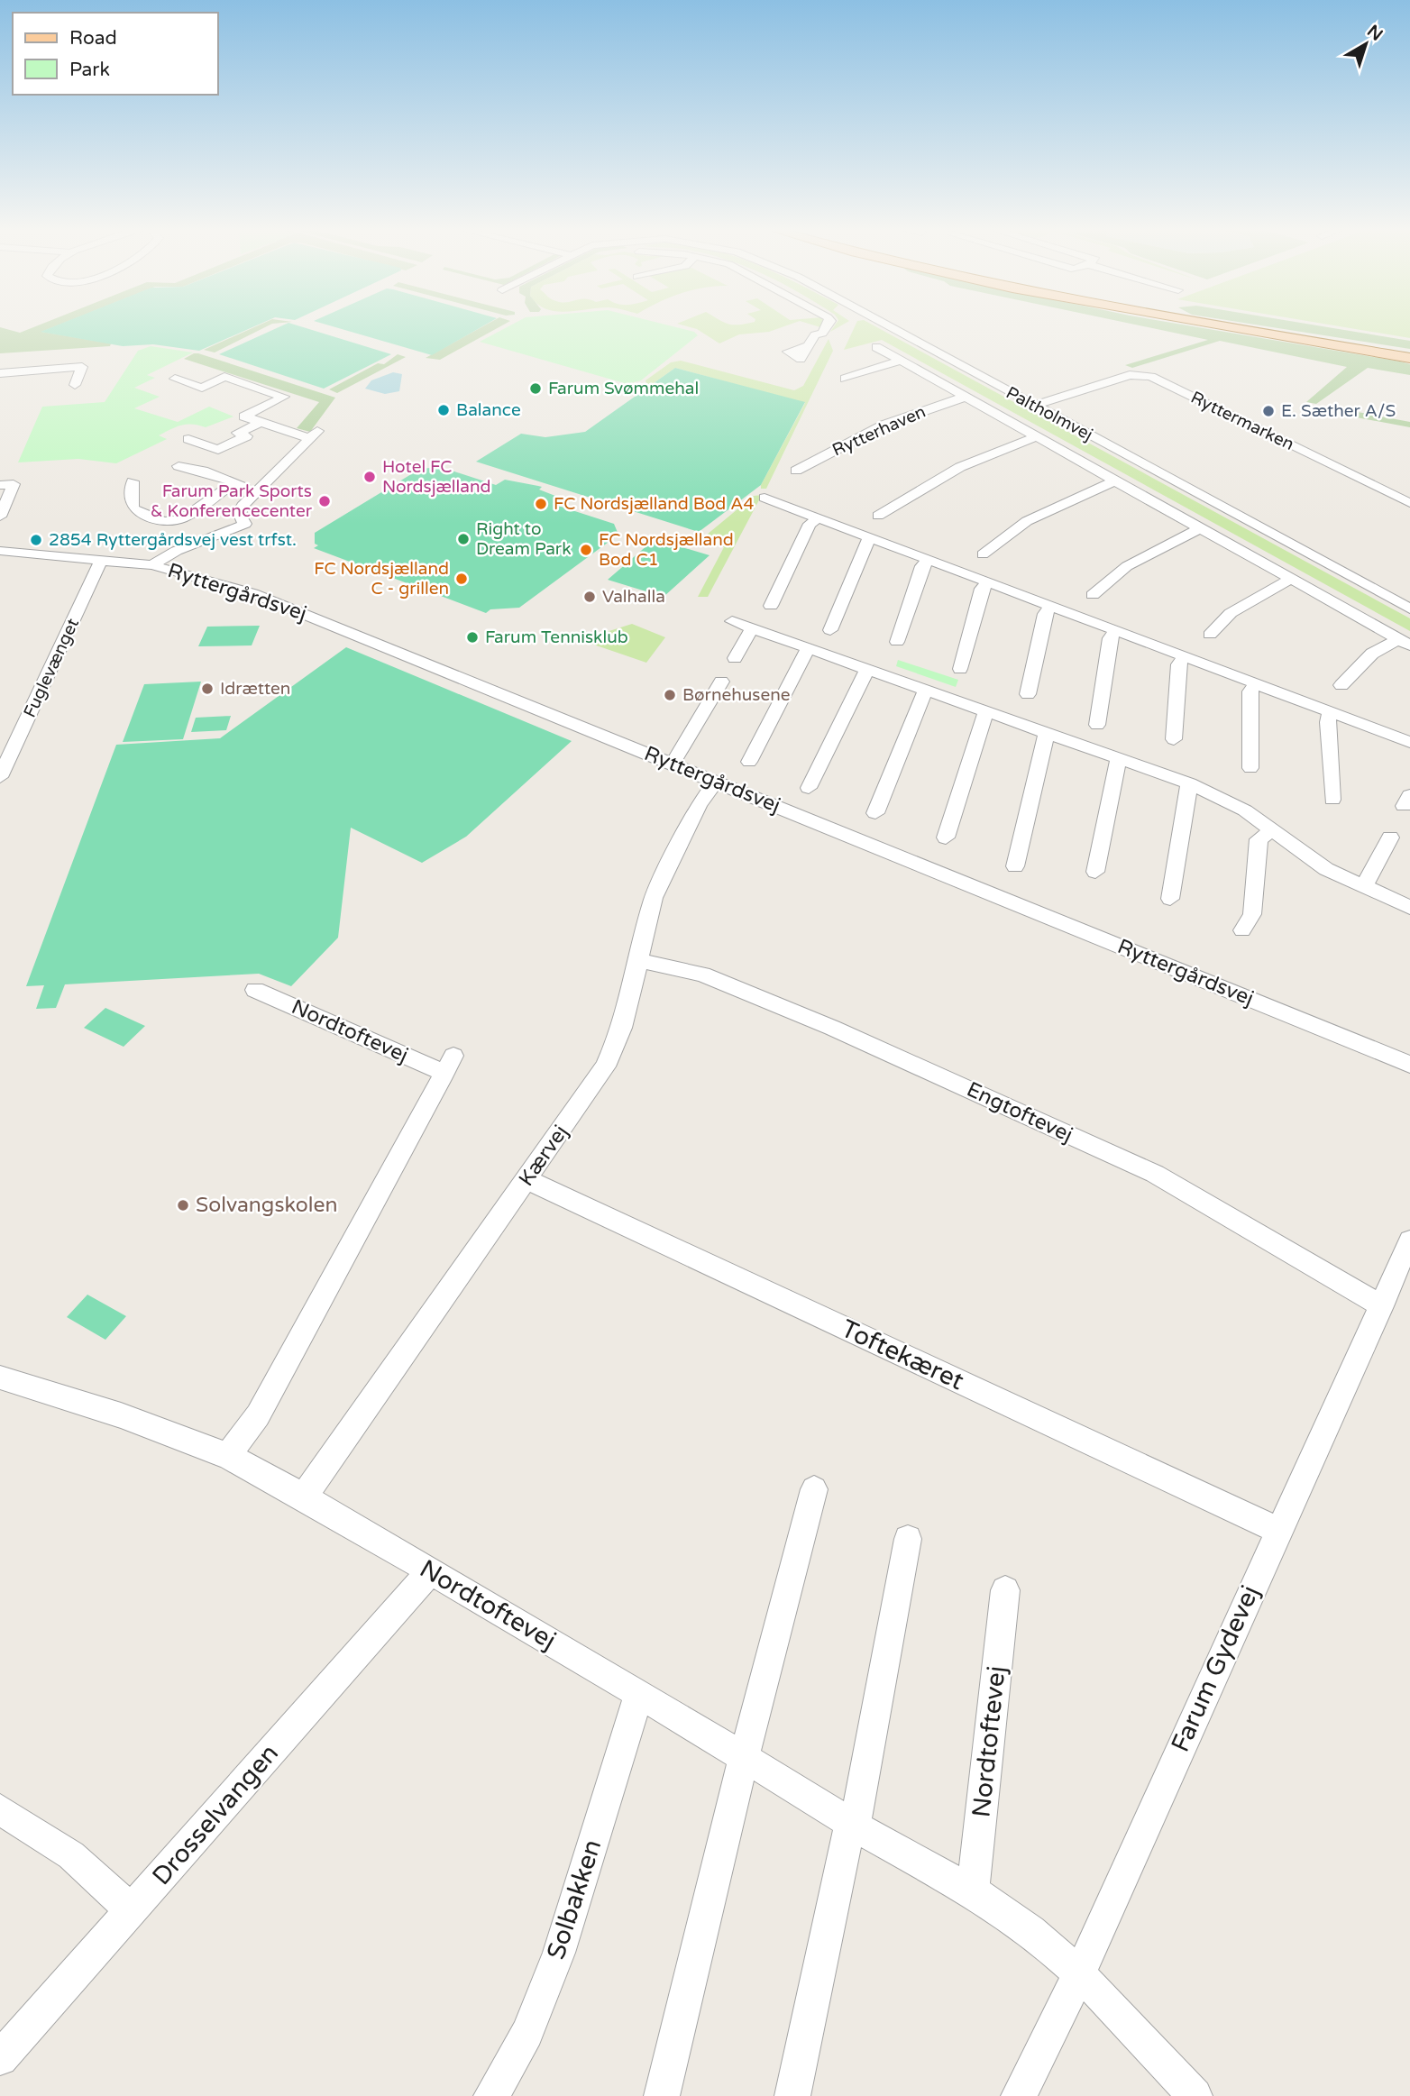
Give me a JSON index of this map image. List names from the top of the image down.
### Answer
{
  "streets": {
    "street": [
      "Paltholmvej",
      "Ryttermarken",
      "Rytterhaven",
      "Ryttergårdsvej",
      "Fuglevænget",
      "Nordtoftevej",
      "Engtoftevej",
      "Kærvej",
      "Toftekæret",
      "Farum Gydevej",
      "Drosselvangen",
      "Solbakken"
    ]
  },
  "crossings": [
    ["Paltholmvej", "Ryttermarken"],
    ["Ryttergårdsvej", "Fuglevænget"],
    ["Ryttergårdsvej", "Kærvej"],
    ["Nordtoftevej", "Kærvej"],
    ["Nordtoftevej", "Farum Gydevej"],
    ["Nordtoftevej", "Drosselvangen"],
    ["Nordtoftevej", "Solbakken"],
    ["Engtoftevej", "Kærvej"],
    ["Engtoftevej", "Farum Gydevej"],
    ["Kærvej", "Toftekæret"],
    ["Toftekæret", "Farum Gydevej"]
  ],
  "places": [
    "Farum Svømmehal",
    "Balance",
    "E. Sæther A/S",
    "Hotel FC Nordsjælland",
    "Farum Park Sports & Konferencecenter",
    "FC Nordsjælland Bod A4",
    "Right to Dream Park",
    "2854 Ryttergårdsvej vest trfst.",
    "FC Nordsjælland Bod C1",
    "FC Nordsjælland C - grillen",
    "Valhalla",
    "Farum Tennisklub",
    "Idrætten",
    "Børnehusene",
    "Solvangskolen"
  ],
  "legend": ["Road", "Park"],
  "north": "top right"
}
